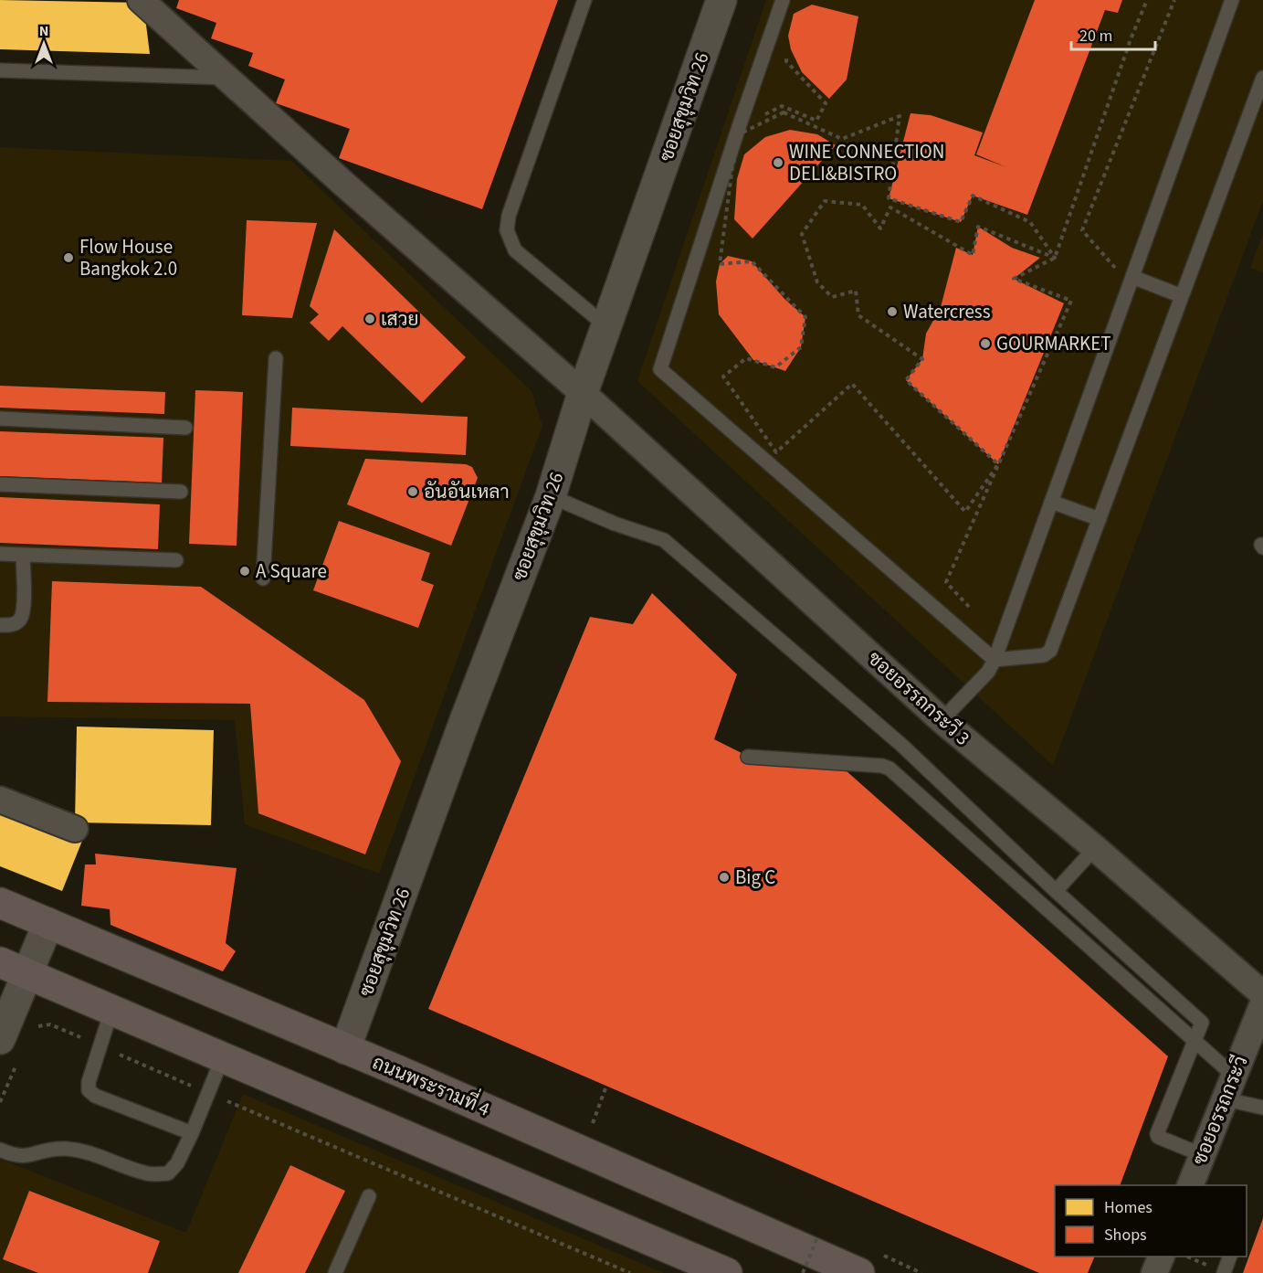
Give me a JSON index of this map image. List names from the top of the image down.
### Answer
{
  "streets": {
    "main road": ["ถนนพระรามที่ 4"],
    "street": ["ซอยสุขุมวิท 26", "ซอยอรรถกระวี 3", "ซอยอรรถกระวี"]
  },
  "crossings": [
    ["ซอยสุขุมวิท 26", "ซอยอรรถกระวี 3"],
    ["ซอยสุขุมวิท 26", "ถนนพระรามที่ 4"]
  ],
  "places": [
    "WINE CONNECTION DELI&BISTRO",
    "Flow House Bangkok 2.0",
    "Watercress",
    "เสวย",
    "GOURMARKET",
    "อันอันเหลา",
    "A Square",
    "Big C"
  ],
  "legend": ["Homes", "Shops"],
  "scale_bar": "20 m",
  "north": "top"
}
